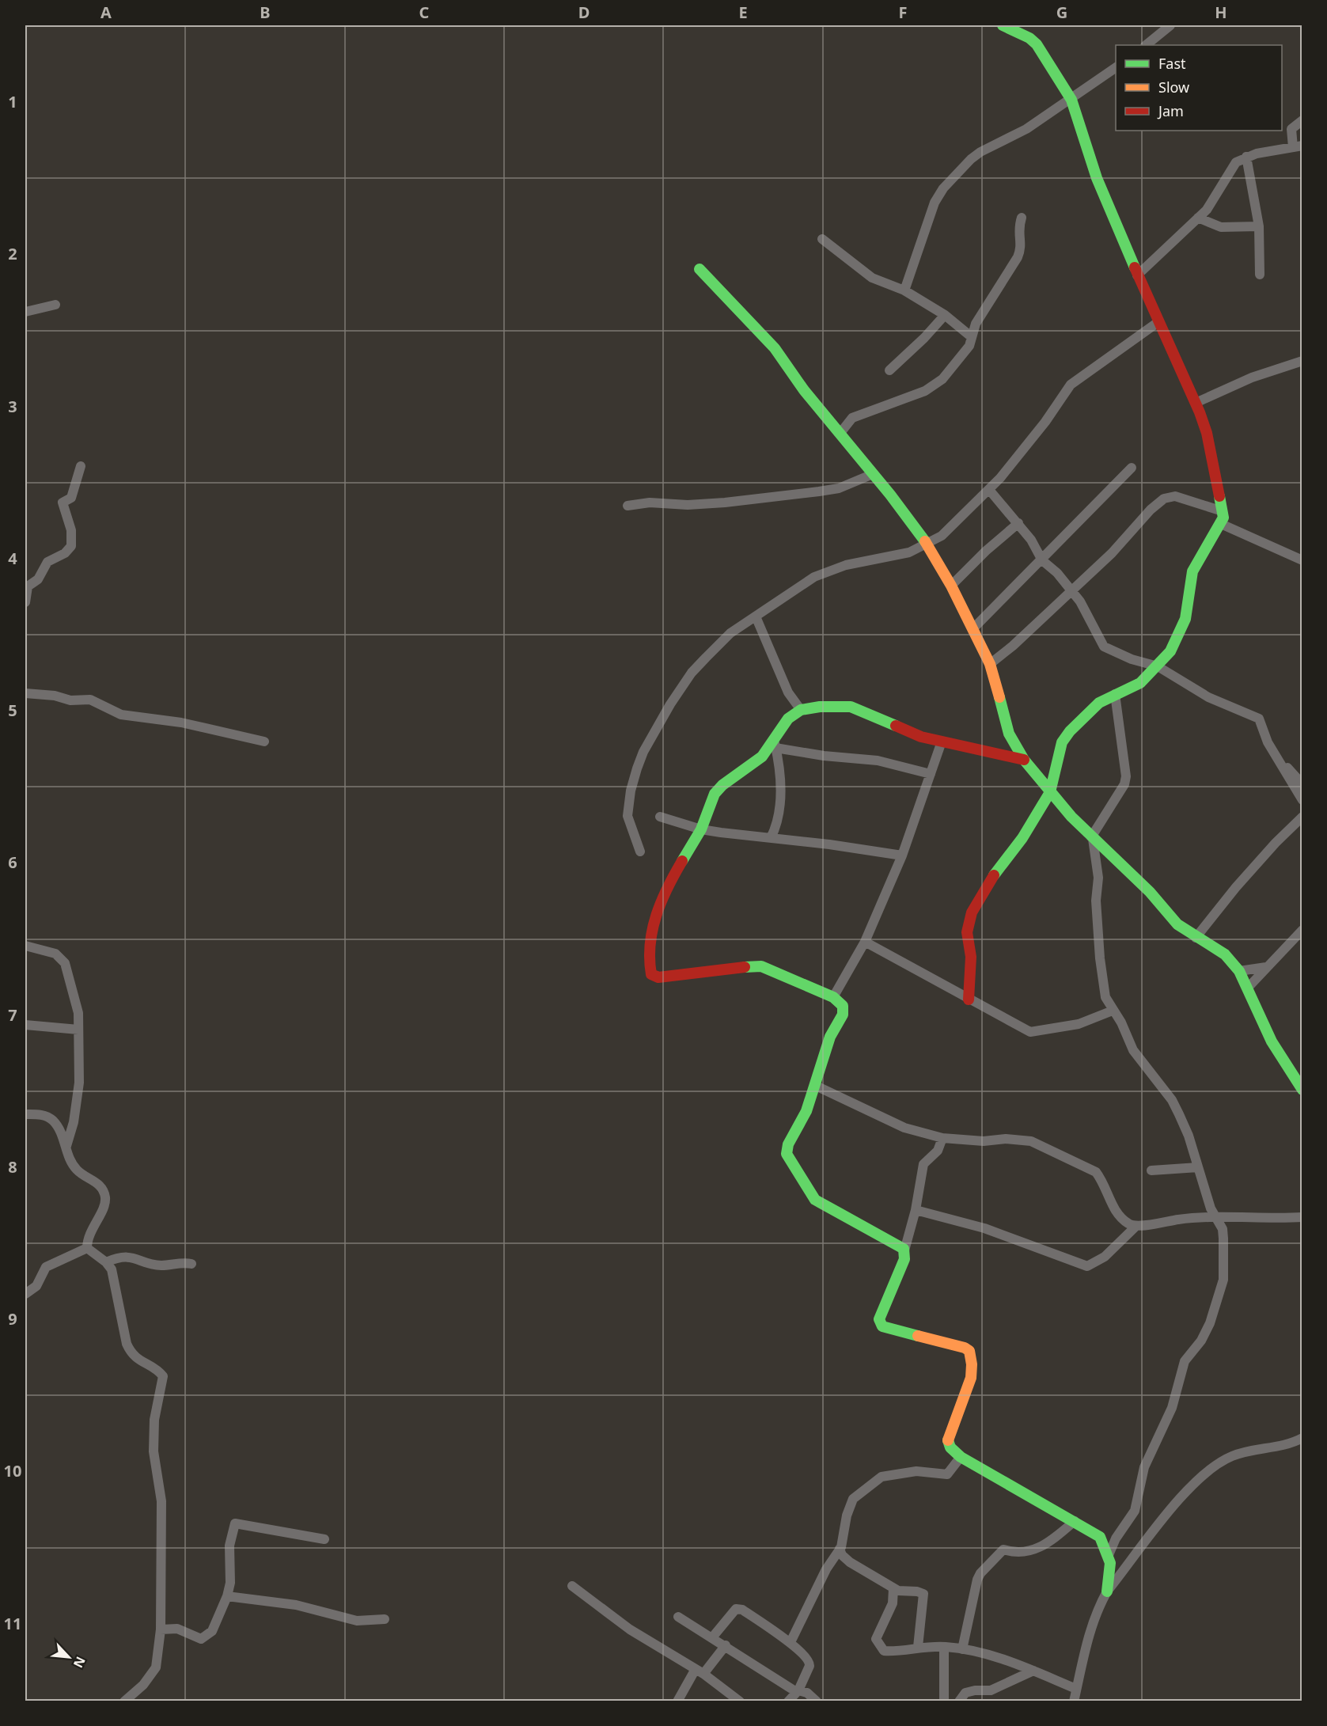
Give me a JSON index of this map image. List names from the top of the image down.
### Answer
{
  "legend": ["Fast", "Slow", "Jam"],
  "north": "bottom right",
  "grid": {
    "columns": [
      "A",
      "B",
      "C",
      "D",
      "E",
      "F",
      "G",
      "H"
    ],
    "rows": [
      "1",
      "2",
      "3",
      "4",
      "5",
      "6",
      "7",
      "8",
      "9",
      "10",
      "11"
    ]
  }
}
